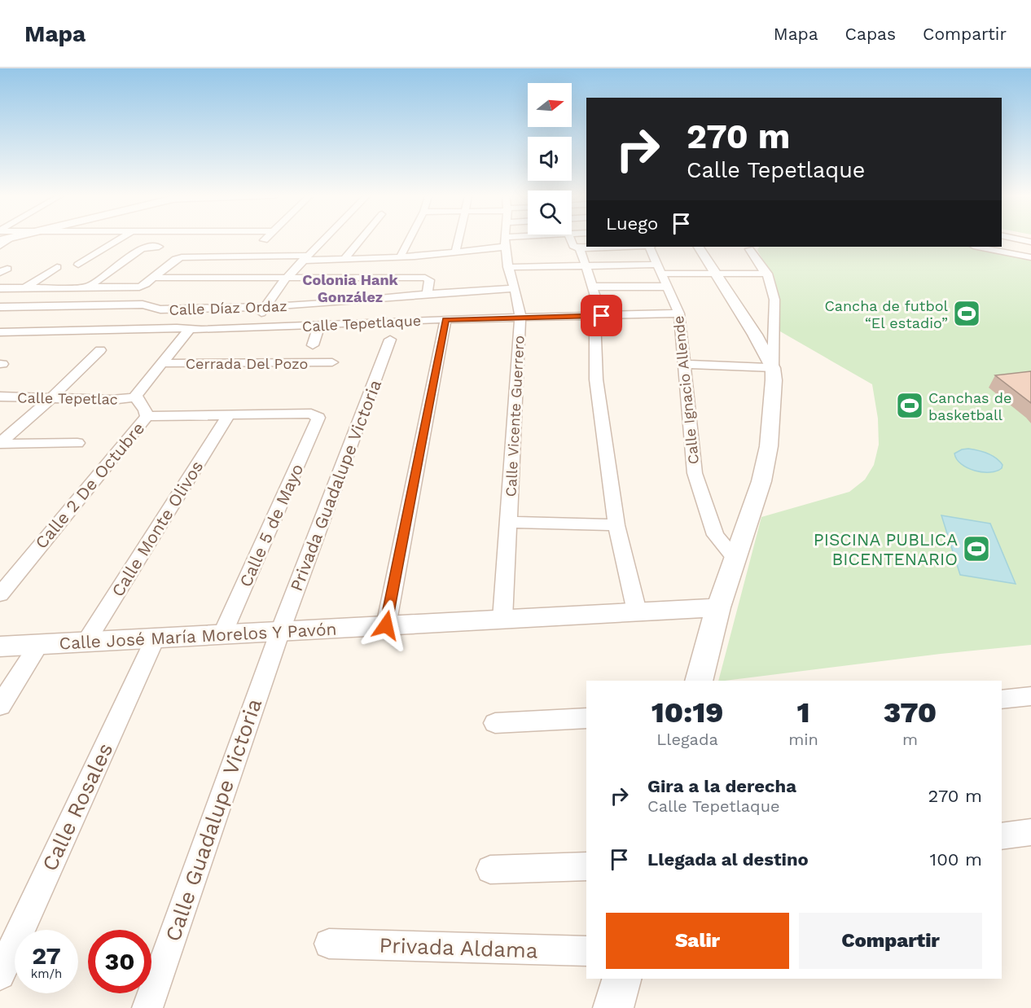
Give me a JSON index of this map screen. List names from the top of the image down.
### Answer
{
  "streets": {
    "street": [
      "Calle Díaz Ordaz",
      "Calle Tepetlaque",
      "Cerrada Del Pozo",
      "Calle Ignacio Allende",
      "Calle Tepetlac",
      "Calle Vicente Guerrero",
      "Calle 2 De Octubre",
      "Privada Guadalupe Victoria",
      "Calle 5 de Mayo",
      "Calle Monte Olivos",
      "Calle José María Morelos Y Pavón",
      "Calle Rosales",
      "Calle Guadalupe Victoria",
      "Privada Aldama"
    ]
  },
  "crossings": [
    ["Calle Díaz Ordaz", "Calle Vicente Guerrero"],
    ["Calle Tepetlaque", "Calle Ignacio Allende"],
    ["Calle Tepetlaque", "Calle Vicente Guerrero"],
    ["Calle Tepetlaque", "Calle 2 De Octubre"],
    ["Cerrada Del Pozo", "Calle 2 De Octubre"],
    ["Calle Tepetlac", "Calle 2 De Octubre"],
    ["Calle Vicente Guerrero", "Calle José María Morelos Y Pavón"],
    ["Privada Guadalupe Victoria", "Calle José María Morelos Y Pavón"],
    ["Privada Guadalupe Victoria", "Calle Guadalupe Victoria"],
    ["Calle 5 de Mayo", "Calle Monte Olivos"],
    ["Calle 5 de Mayo", "Calle José María Morelos Y Pavón"],
    ["Calle Monte Olivos", "Calle José María Morelos Y Pavón"],
    ["Calle José María Morelos Y Pavón", "Calle Rosales"],
    ["Calle José María Morelos Y Pavón", "Calle Guadalupe Victoria"]
  ],
  "districts": ["Colonia Hank González"],
  "places": {
    "sports": ["Cancha de futbol “El estadio”", "Canchas de basketball", "PISCINA PUBLICA BICENTENARIO"]
  },
  "north": "right",
  "page": {
    "header": "Mapa",
    "nav": ["Mapa", "Capas", "Compartir"],
    "turn": ["270 m", "Calle Tepetlaque"],
    "then": "Luego",
    "eta": [
      "10:19",
      "Llegada",
      "1",
      "min",
      "370",
      "m"
    ],
    "list": [
      {
        "name": "Gira a la derecha",
        "note": "Calle Tepetlaque",
        "value": "270 m"
      },
      {
        "name": "Llegada al destino",
        "value": "100 m"
      }
    ],
    "buttons": ["Salir", "Compartir"],
    "speed": "27 km/h",
    "limit": "30"
  }
}
